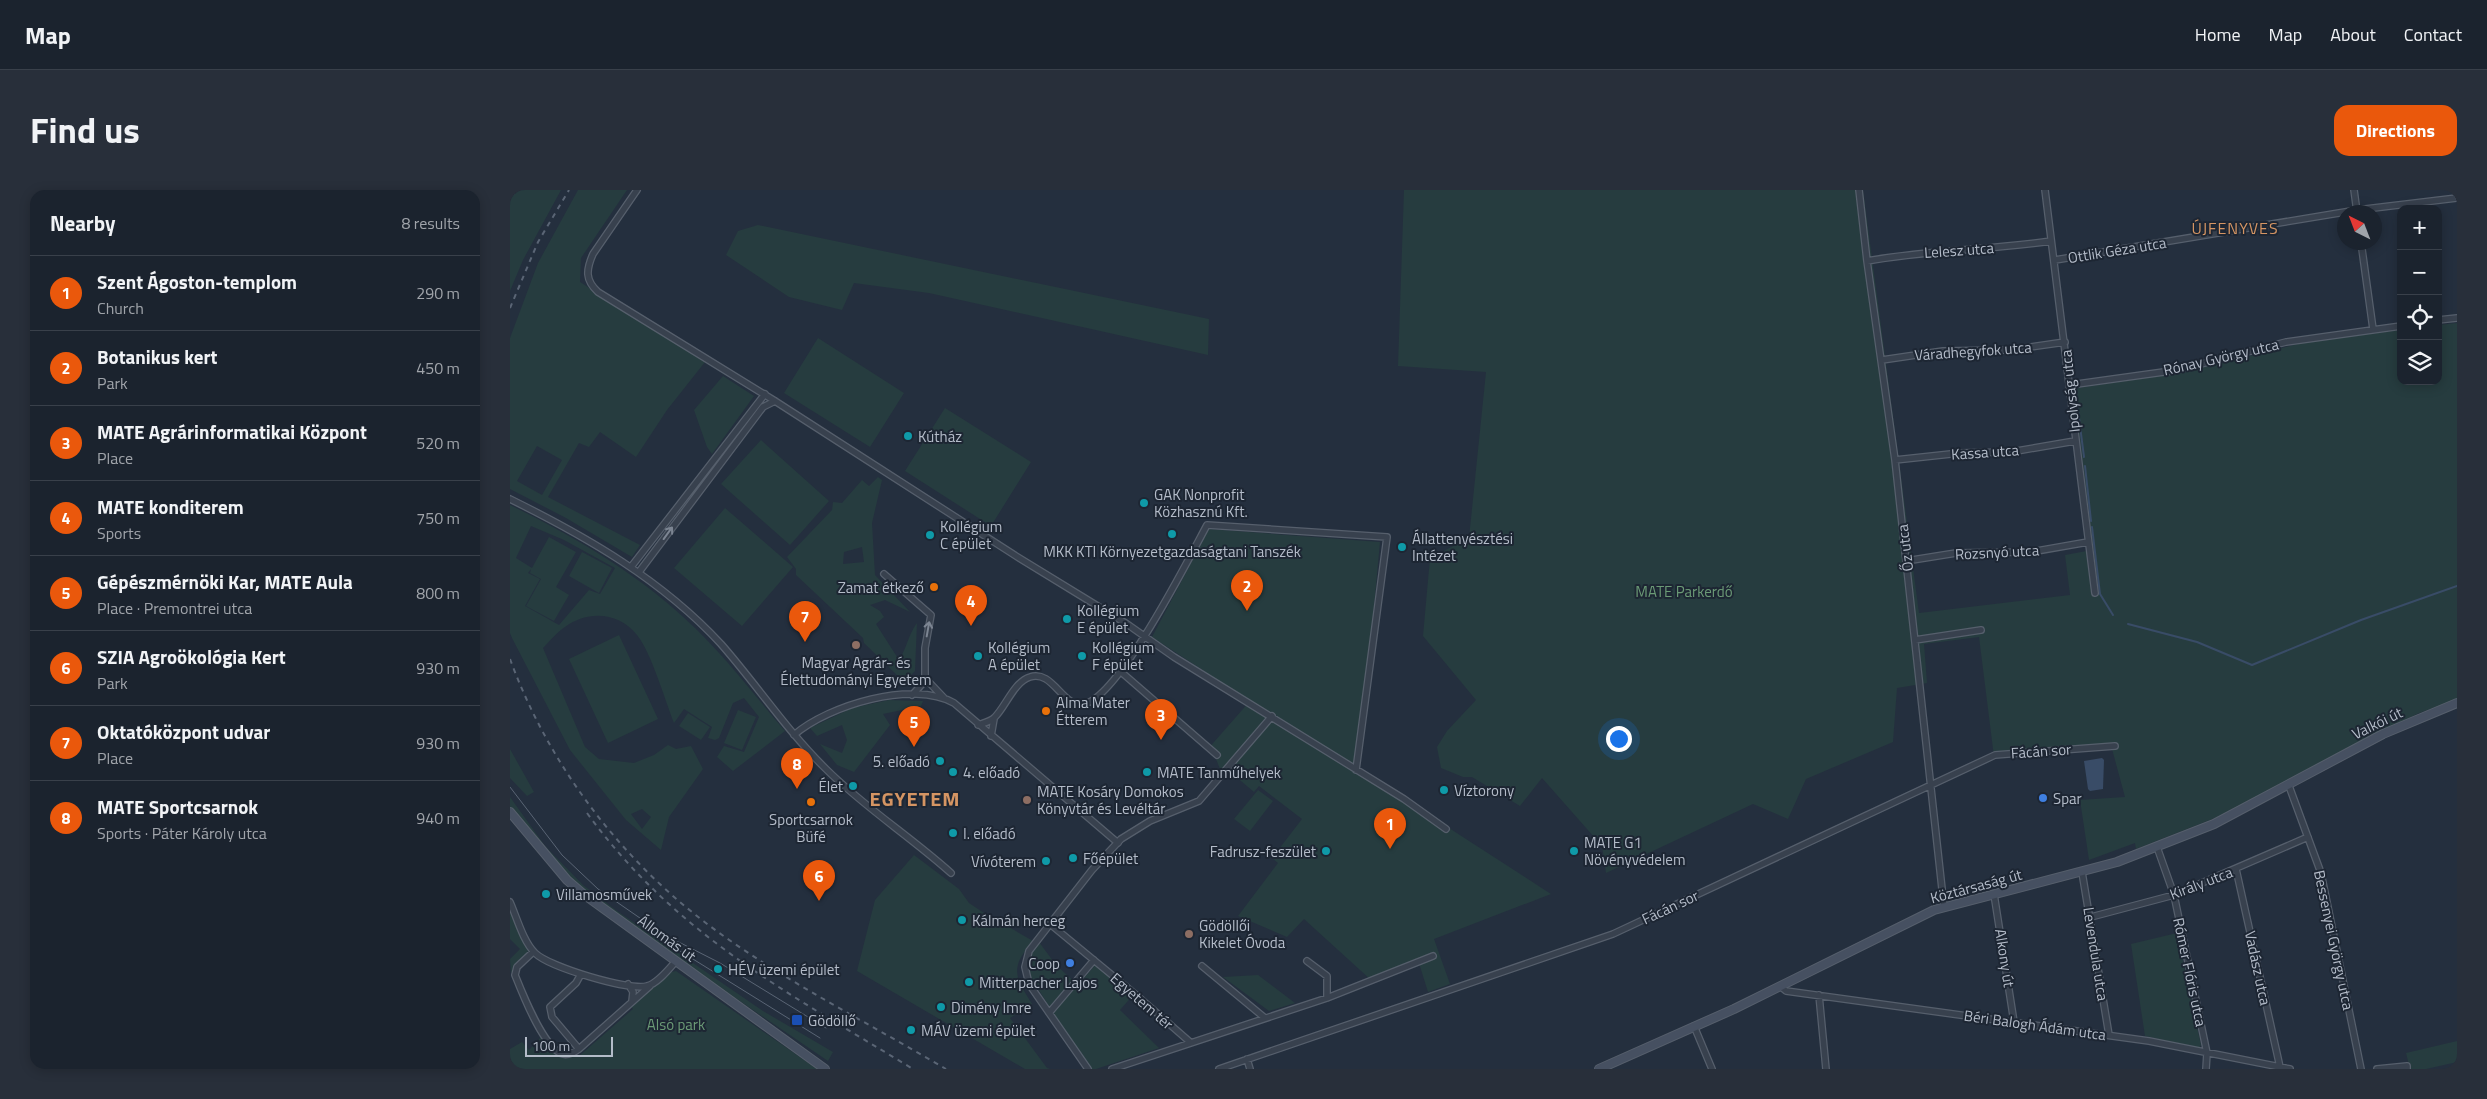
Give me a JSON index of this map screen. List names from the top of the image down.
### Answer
{
  "streets": {
    "main road": ["Valkói út", "Köztársaság út", "Állomás út"],
    "street": [
      "Lelesz utca",
      "Ottlik Géza utca",
      "Váradhegyfok utca",
      "Rónay György utca",
      "Ipolyság utca",
      "Kassa utca",
      "Őz utca",
      "Rozsnyó utca",
      "Fácán sor",
      "Király utca",
      "Bessenyei György utca",
      "Levendula utca",
      "Alkony út",
      "Vadász utca",
      "Rómer Flóris utca",
      "Egyetem tér",
      "Béri Balogh Ádám utca"
    ]
  },
  "crossings": [
    ["Lelesz utca", "Ipolyság utca"],
    ["Lelesz utca", "Őz utca"],
    ["Ottlik Géza utca", "Ipolyság utca"],
    ["Váradhegyfok utca", "Ipolyság utca"],
    ["Váradhegyfok utca", "Őz utca"],
    ["Rónay György utca", "Ipolyság utca"],
    ["Ipolyság utca", "Kassa utca"],
    ["Ipolyság utca", "Rozsnyó utca"],
    ["Kassa utca", "Őz utca"],
    ["Őz utca", "Rozsnyó utca"],
    ["Őz utca", "Fácán sor"],
    ["Őz utca", "Köztársaság út"],
    ["Valkói út", "Köztársaság út"],
    ["Király utca", "Bessenyei György utca"],
    ["Király utca", "Levendula utca"],
    ["Király utca", "Vadász utca"],
    ["Király utca", "Rómer Flóris utca"],
    ["Köztársaság út", "Bessenyei György utca"],
    ["Köztársaság út", "Levendula utca"],
    ["Köztársaság út", "Alkony út"],
    ["Köztársaság út", "Rómer Flóris utca"],
    ["Köztársaság út", "Béri Balogh Ádám utca"],
    ["Levendula utca", "Béri Balogh Ádám utca"],
    ["Alkony út", "Béri Balogh Ádám utca"],
    ["Vadász utca", "Béri Balogh Ádám utca"],
    ["Rómer Flóris utca", "Béri Balogh Ádám utca"]
  ],
  "districts": ["ÚJFENYVES", "EGYETEM"],
  "parks": ["MATE Parkerdő", "Alsó park"],
  "places": {
    "other": [
      "Kútház",
      "GAK Nonprofit Közhasznú Kft.",
      "MKK KTI Környezetgazdaságtani Tanszék",
      "Kollégium C épület",
      "Állattenyésztési Intézet",
      "Zamat étkező",
      "Kollégium E épület",
      "Magyar Agrár- és Élettudományi Egyetem",
      "Kollégium A épület",
      "Kollégium F épület",
      "Alma Mater Étterem",
      "5. előadó",
      "4. előadó",
      "MATE Tanműhelyek",
      "Élet",
      "Víztorony",
      "Spar",
      "MATE Kosáry Domokos Könyvtár és Levéltár",
      "Sportcsarnok Büfé",
      "I. előadó",
      "Fadrusz-feszület",
      "MATE G1 Növényvédelem",
      "Főépület",
      "Vívóterem",
      "Villamosművek",
      "Kálmán herceg",
      "Gödöllői Kikelet Óvoda",
      "Coop",
      "HÉV üzemi épület",
      "Mitterpacher Lajos",
      "Dimény Imre",
      "MÁV üzemi épület"
    ],
    "transit": ["Gödöllő"]
  },
  "scale_bar": "100 m",
  "north": "top left",
  "page": {
    "header": "Map",
    "nav": [
      "Home",
      "Map",
      "About",
      "Contact"
    ],
    "title": "Find us",
    "buttons": "Directions",
    "heading": ["Nearby", "8 results"],
    "map_buttons": ["+", "−"],
    "list": [
      {
        "mark": "1",
        "name": "Szent Ágoston-templom",
        "note": "Church",
        "value": "290 m"
      },
      {
        "mark": "2",
        "name": "Botanikus kert",
        "note": "Park",
        "value": "450 m"
      },
      {
        "mark": "3",
        "name": "MATE Agrárinformatikai Központ",
        "note": "Place",
        "value": "520 m"
      },
      {
        "mark": "4",
        "name": "MATE konditerem",
        "note": "Sports",
        "value": "750 m"
      },
      {
        "mark": "5",
        "name": "Gépészmérnöki Kar, MATE Aula",
        "note": "Place · Premontrei utca",
        "value": "800 m"
      },
      {
        "mark": "6",
        "name": "SZIA Agroökológia Kert",
        "note": "Park",
        "value": "930 m"
      },
      {
        "mark": "7",
        "name": "Oktatóközpont udvar",
        "note": "Place",
        "value": "930 m"
      },
      {
        "mark": "8",
        "name": "MATE Sportcsarnok",
        "note": "Sports · Páter Károly utca",
        "value": "940 m"
      }
    ],
    "pins": [
      "2",
      "4",
      "7",
      "3",
      "5",
      "8",
      "1",
      "6"
    ],
    "scale": "100 m"
  }
}
